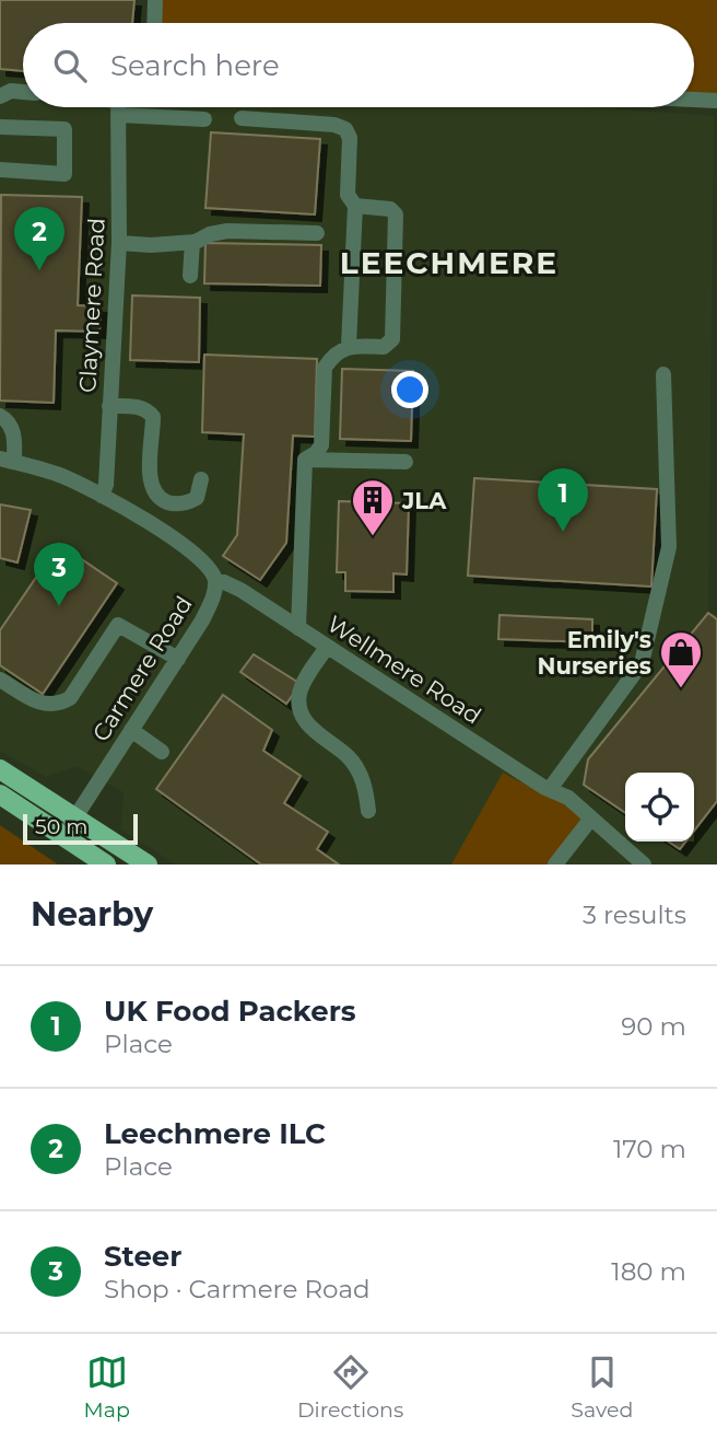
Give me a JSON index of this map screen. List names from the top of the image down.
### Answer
{
  "streets": {
    "street": ["Claymere Road", "Carmere Road", "Wellmere Road"]
  },
  "crossings": [
    ["Claymere Road", "Carmere Road"],
    ["Carmere Road", "Wellmere Road"]
  ],
  "districts": ["LEECHMERE"],
  "places": {
    "building": ["JLA"],
    "shop": ["Emily's Nurseries"]
  },
  "scale_bar": "50 m",
  "page": {
    "search": "Search here",
    "pins": ["2", "1", "3"],
    "scale": "50 m",
    "heading": ["Nearby", "3 results"],
    "list": [
      {
        "mark": "1",
        "name": "UK Food Packers",
        "note": "Place",
        "value": "90 m"
      },
      {
        "mark": "2",
        "name": "Leechmere ILC",
        "note": "Place",
        "value": "170 m"
      },
      {
        "mark": "3",
        "name": "Steer",
        "note": "Shop · Carmere Road",
        "value": "180 m"
      }
    ],
    "nav": ["Map", "Directions", "Saved"]
  }
}
